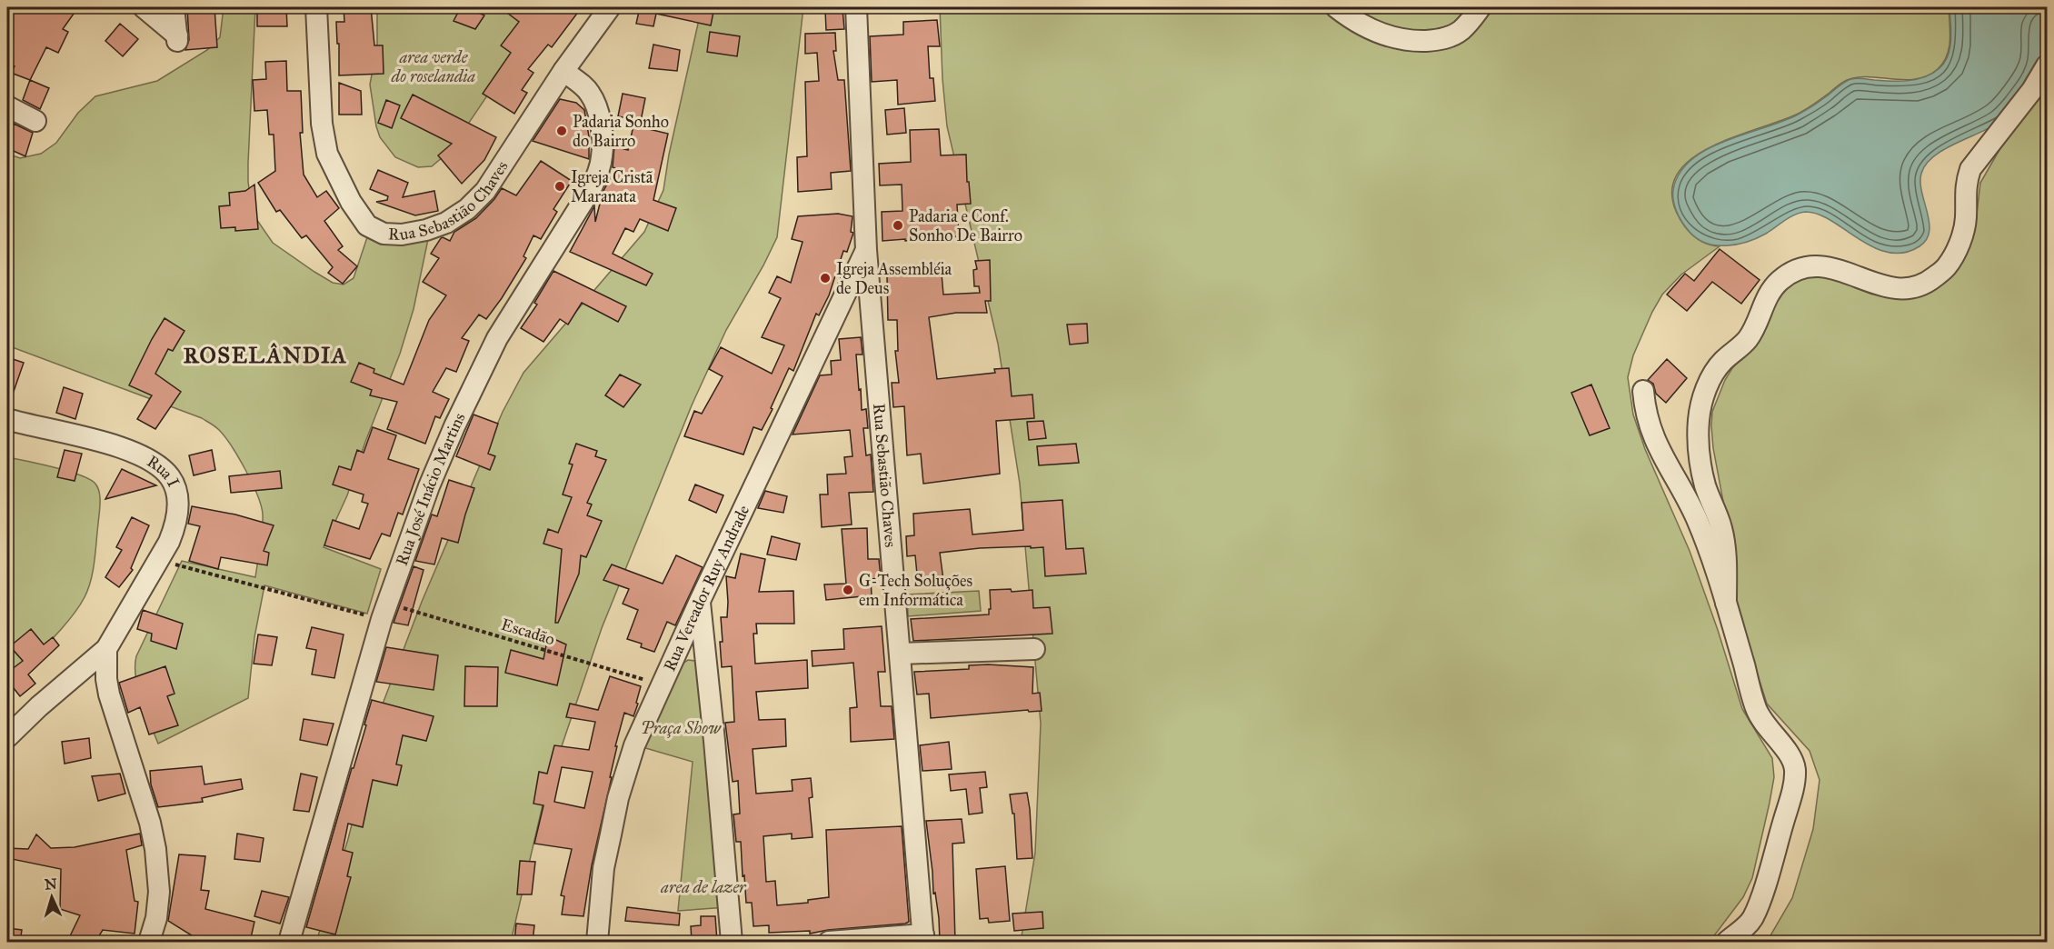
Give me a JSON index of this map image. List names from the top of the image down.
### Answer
{
  "streets": {
    "street": [
      "Rua Sebastião Chaves",
      "Rua I",
      "Rua José Inácio Martins",
      "Rua Vereador Ruy Andrade"
    ],
    "path": ["Escadão"]
  },
  "crossings": [
    ["Rua Sebastião Chaves", "Rua José Inácio Martins"],
    ["Rua Sebastião Chaves", "Rua Vereador Ruy Andrade"],
    ["Rua I", "Escadão"],
    ["Rua José Inácio Martins", "Escadão"],
    ["Rua Vereador Ruy Andrade", "Escadão"]
  ],
  "districts": ["ROSELÂNDIA"],
  "parks": ["area verde do roselandia", "Praça Show", "area de lazer"],
  "places": [
    "Padaria Sonho do Bairro",
    "Igreja Cristã Maranata",
    "Padaria e Conf. Sonho De Bairro",
    "Igreja Assembléia de Deus",
    "G-Tech Soluções em Informática"
  ],
  "north": "top"
}
